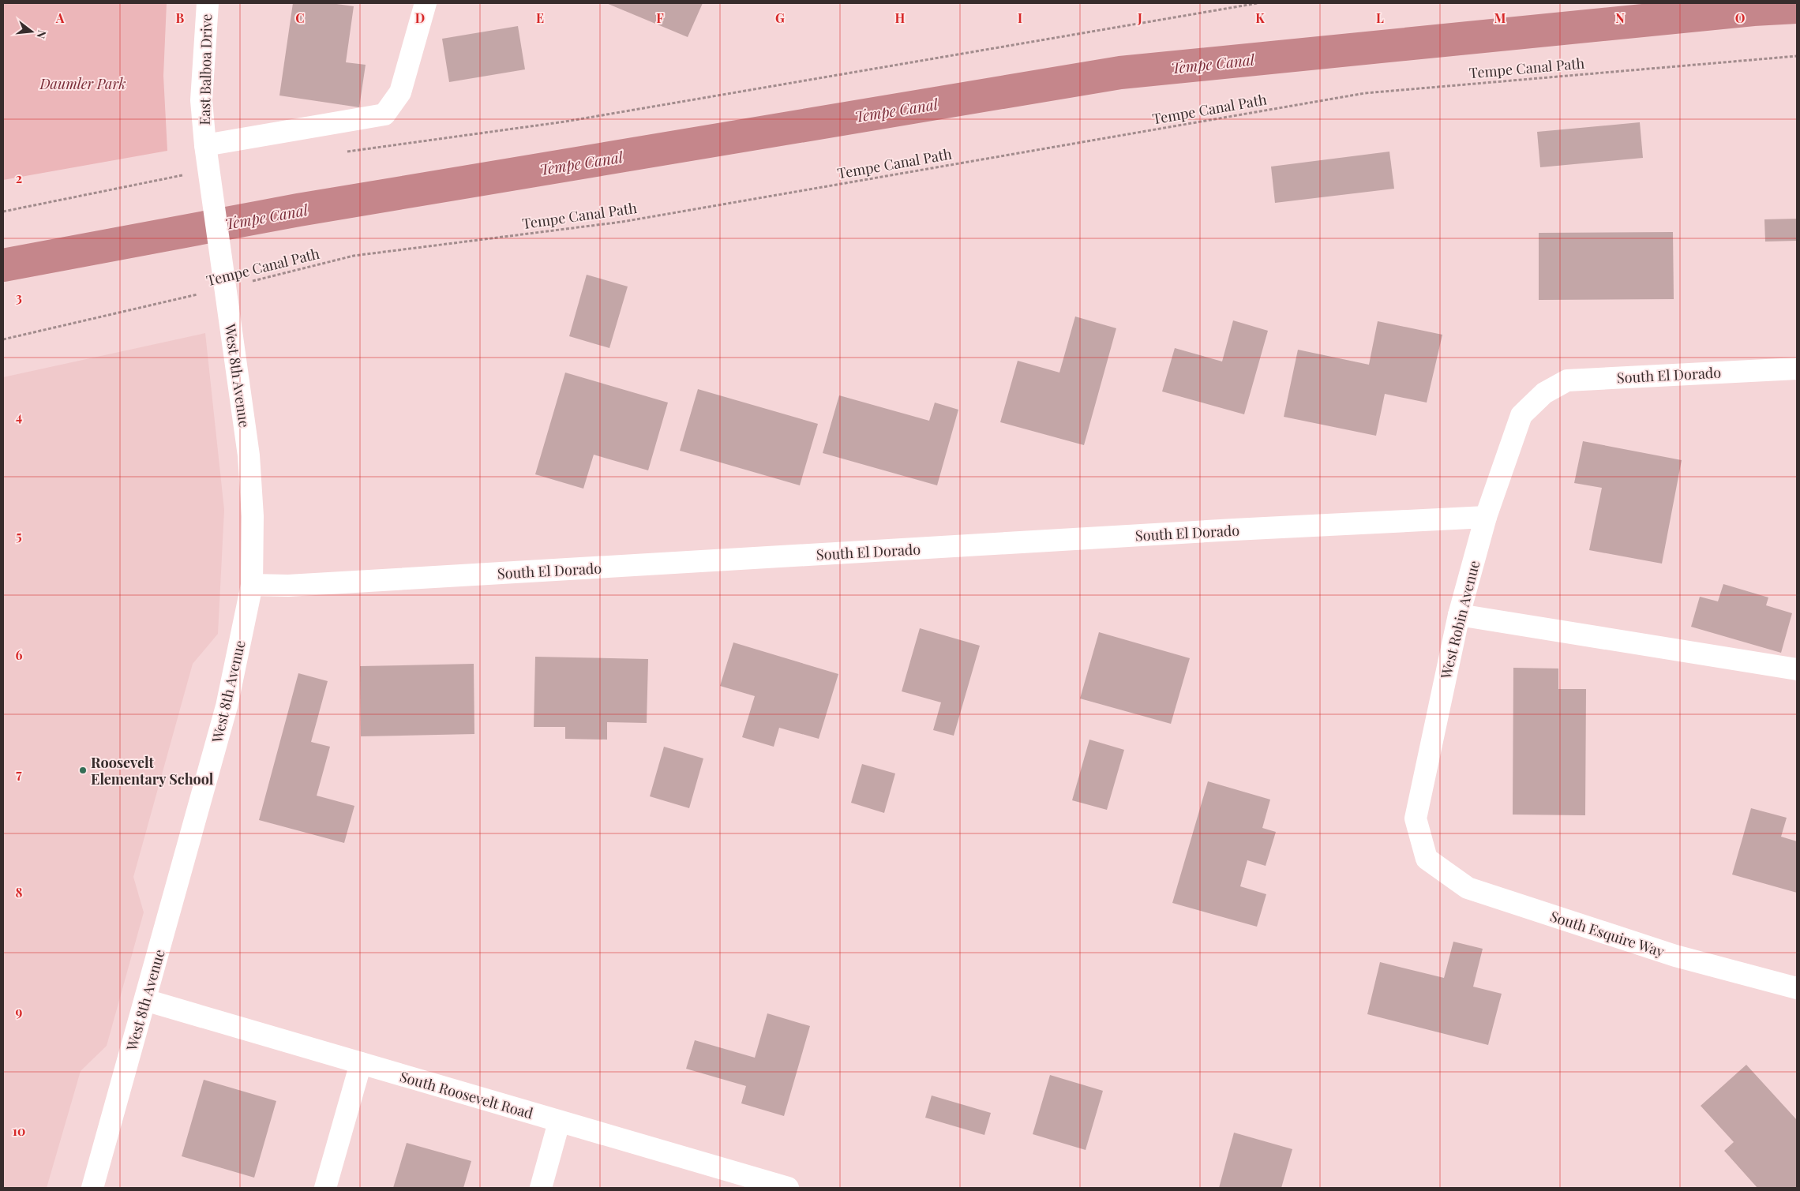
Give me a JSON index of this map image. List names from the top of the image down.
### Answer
{
  "streets": {
    "street": [
      "East Balboa Drive",
      "South El Dorado",
      "West 8th Avenue",
      "West Robin Avenue",
      "South Esquire Way",
      "South Roosevelt Road"
    ],
    "path": ["Tempe Canal Path"]
  },
  "crossings": [
    ["Tempe Canal Path", "West 8th Avenue"],
    ["East Balboa Drive", "West 8th Avenue"],
    ["South El Dorado", "West 8th Avenue"],
    ["South El Dorado", "West Robin Avenue"],
    ["West 8th Avenue", "South Roosevelt Road"],
    ["West Robin Avenue", "South Esquire Way"]
  ],
  "water": ["Tempe Canal"],
  "parks": ["Daumler Park"],
  "places": ["Roosevelt Elementary School"],
  "north": "right",
  "grid": {
    "columns": [
      "A",
      "B",
      "C",
      "D",
      "E",
      "F",
      "G",
      "H",
      "I",
      "J",
      "K",
      "L",
      "M",
      "N",
      "O"
    ],
    "rows": [
      "2",
      "3",
      "4",
      "5",
      "6",
      "7",
      "8",
      "9",
      "10"
    ]
  }
}
